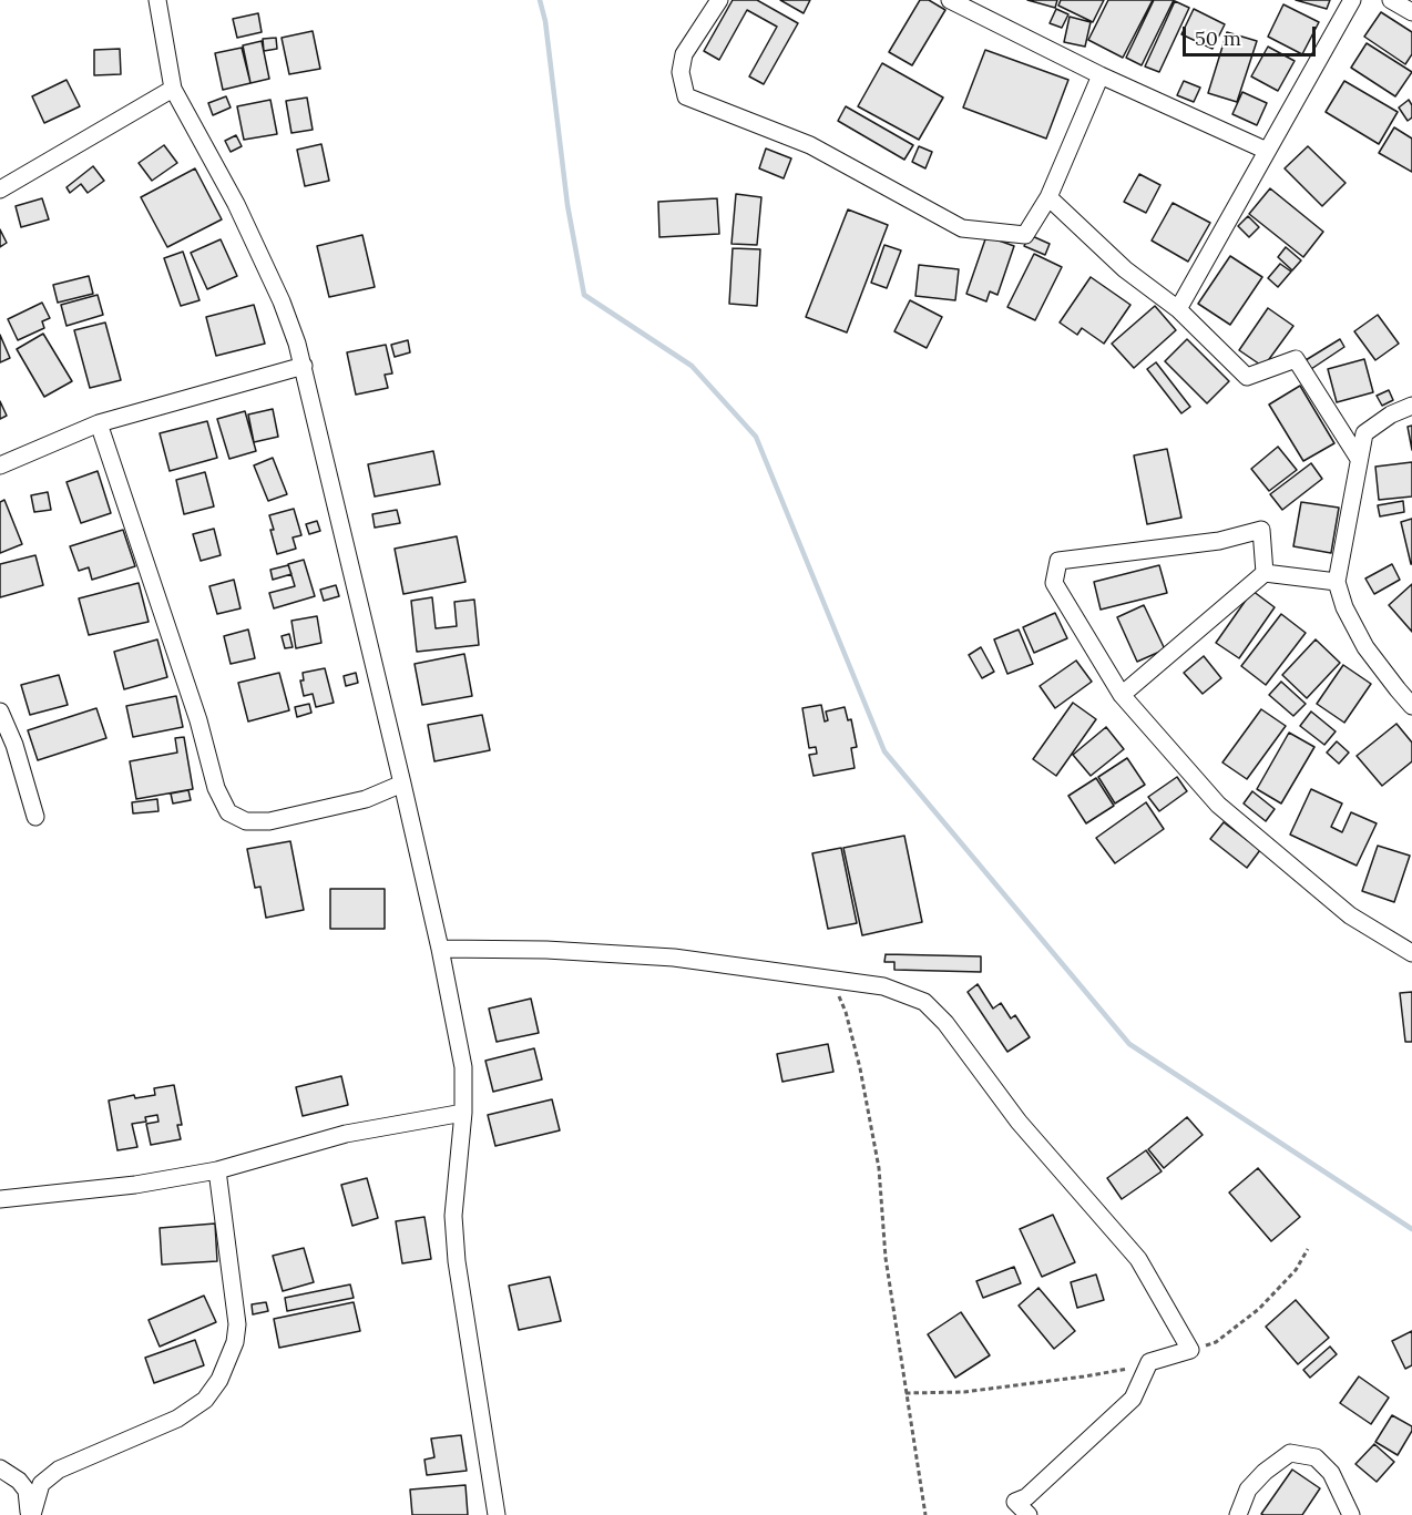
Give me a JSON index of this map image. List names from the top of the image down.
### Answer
{
  "scale_bar": "50 m"
}
